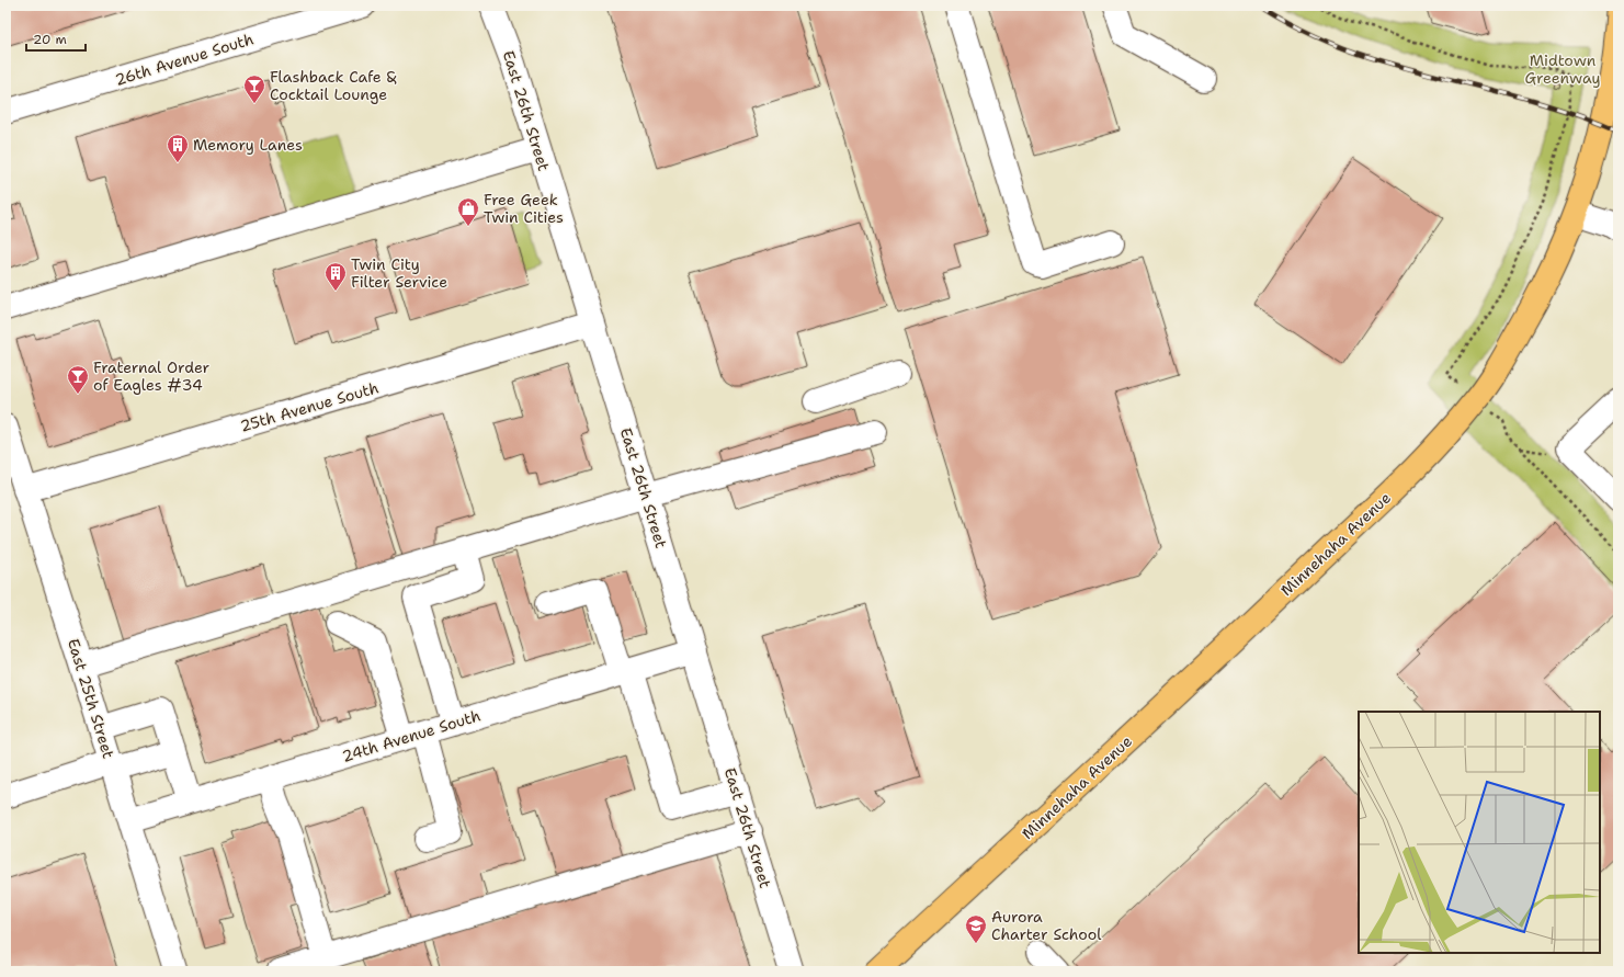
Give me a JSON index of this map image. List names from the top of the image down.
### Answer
{
  "streets": {
    "main road": ["Minnehaha Avenue"],
    "street": [
      "26th Avenue South",
      "East 26th Street",
      "25th Avenue South",
      "East 25th Street",
      "24th Avenue South"
    ]
  },
  "crossings": [
    ["East 26th Street", "25th Avenue South"],
    ["East 26th Street", "24th Avenue South"],
    ["25th Avenue South", "East 25th Street"],
    ["East 25th Street", "24th Avenue South"]
  ],
  "parks": ["Midtown Greenway"],
  "places": {
    "bar": ["Flashback Cafe & Cocktail Lounge", "Fraternal Order of Eagles #34"],
    "building": ["Memory Lanes", "Twin City Filter Service"],
    "shop": ["Free Geek Twin Cities"],
    "school or university": ["Aurora Charter School"]
  },
  "scale_bar": "20 m"
}
